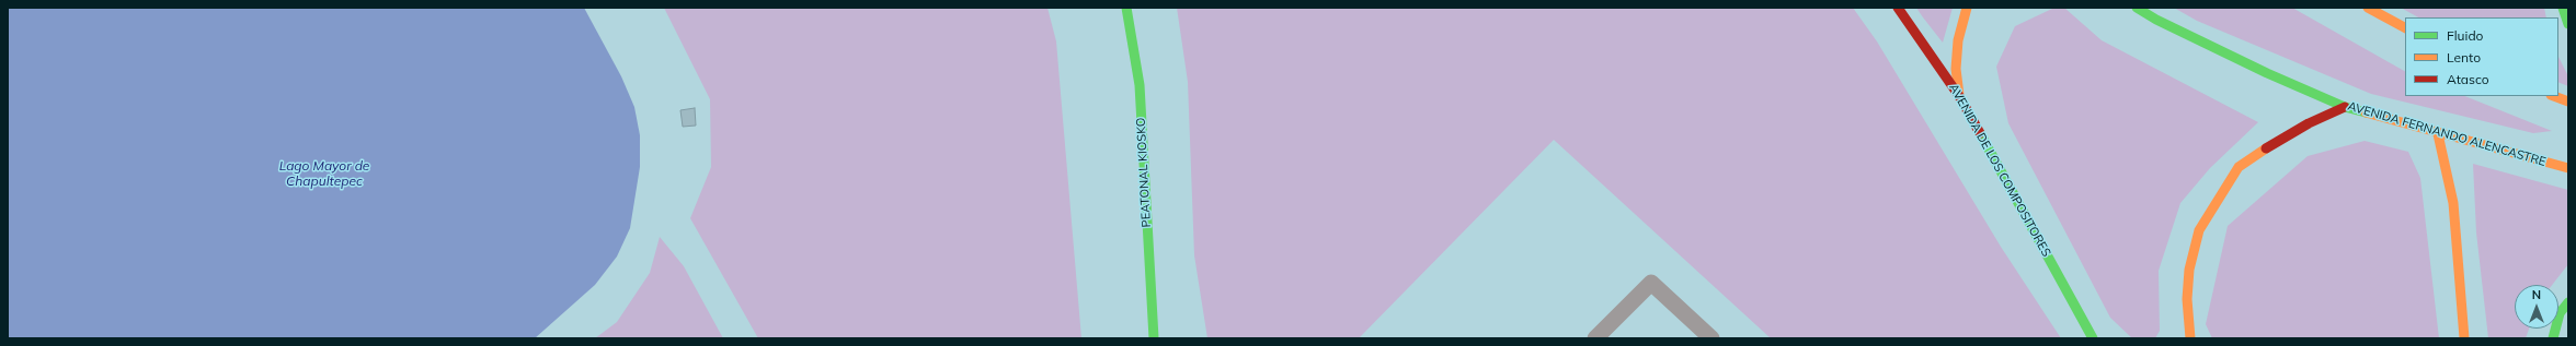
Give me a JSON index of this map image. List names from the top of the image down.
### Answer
{
  "streets": {
    "street": ["AVENIDA FERNANDO ALENCASTRE", "AVENIDA DE LOS COMPOSITORES", "PEATONAL KIOSKO"]
  },
  "water": ["Lago Mayor de Chapultepec"],
  "legend": ["Fluido", "Lento", "Atasco"],
  "north": "top"
}
